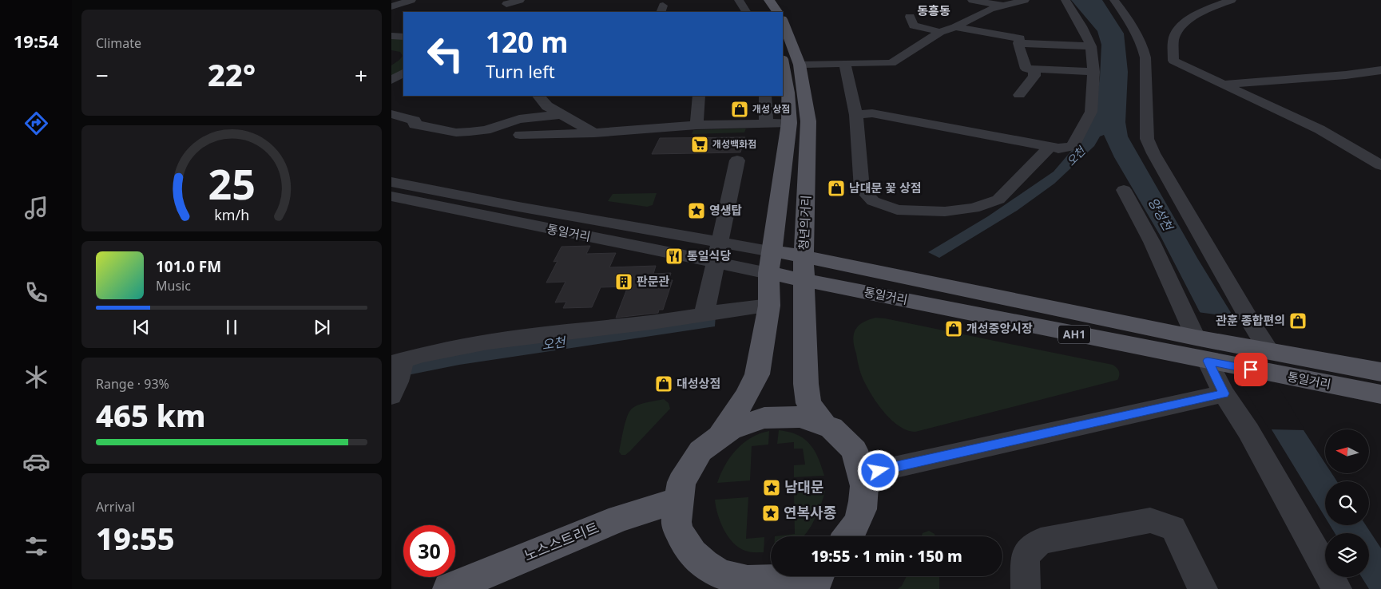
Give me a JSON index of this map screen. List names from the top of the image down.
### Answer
{
  "streets": {
    "main road": [
      "청년의거리",
      "통일거리",
      "AH1",
      "노스스트리트"
    ]
  },
  "crossings": [
    ["청년의거리", "통일거리"]
  ],
  "districts": ["동흥동"],
  "water": ["오천", "양성천"],
  "places": {
    "shop": [
      "개성 상점",
      "남대문 꽃 상점",
      "관훈 종합편의",
      "개성중앙시장",
      "대성상점"
    ],
    "supermarket": ["개성백화점"],
    "place": ["영생탑", "남대문", "연복사종"],
    "restaurant": ["통일식당"],
    "building": ["판문관"]
  },
  "north": "left",
  "page": {
    "tabs": "19:54",
    "tile": [
      "Climate",
      ["Range · 93%", "465 km"],
      ["Arrival", "19:55"]
    ],
    "turn": ["120 m", "Turn left"],
    "heat": ["−", "22°", "+"],
    "song": ["101.0 FM", "Music"],
    "limit": "30",
    "trip": "19:55 · 1 min · 150 m",
    "gauge": ["25", "km/h"]
  }
}
